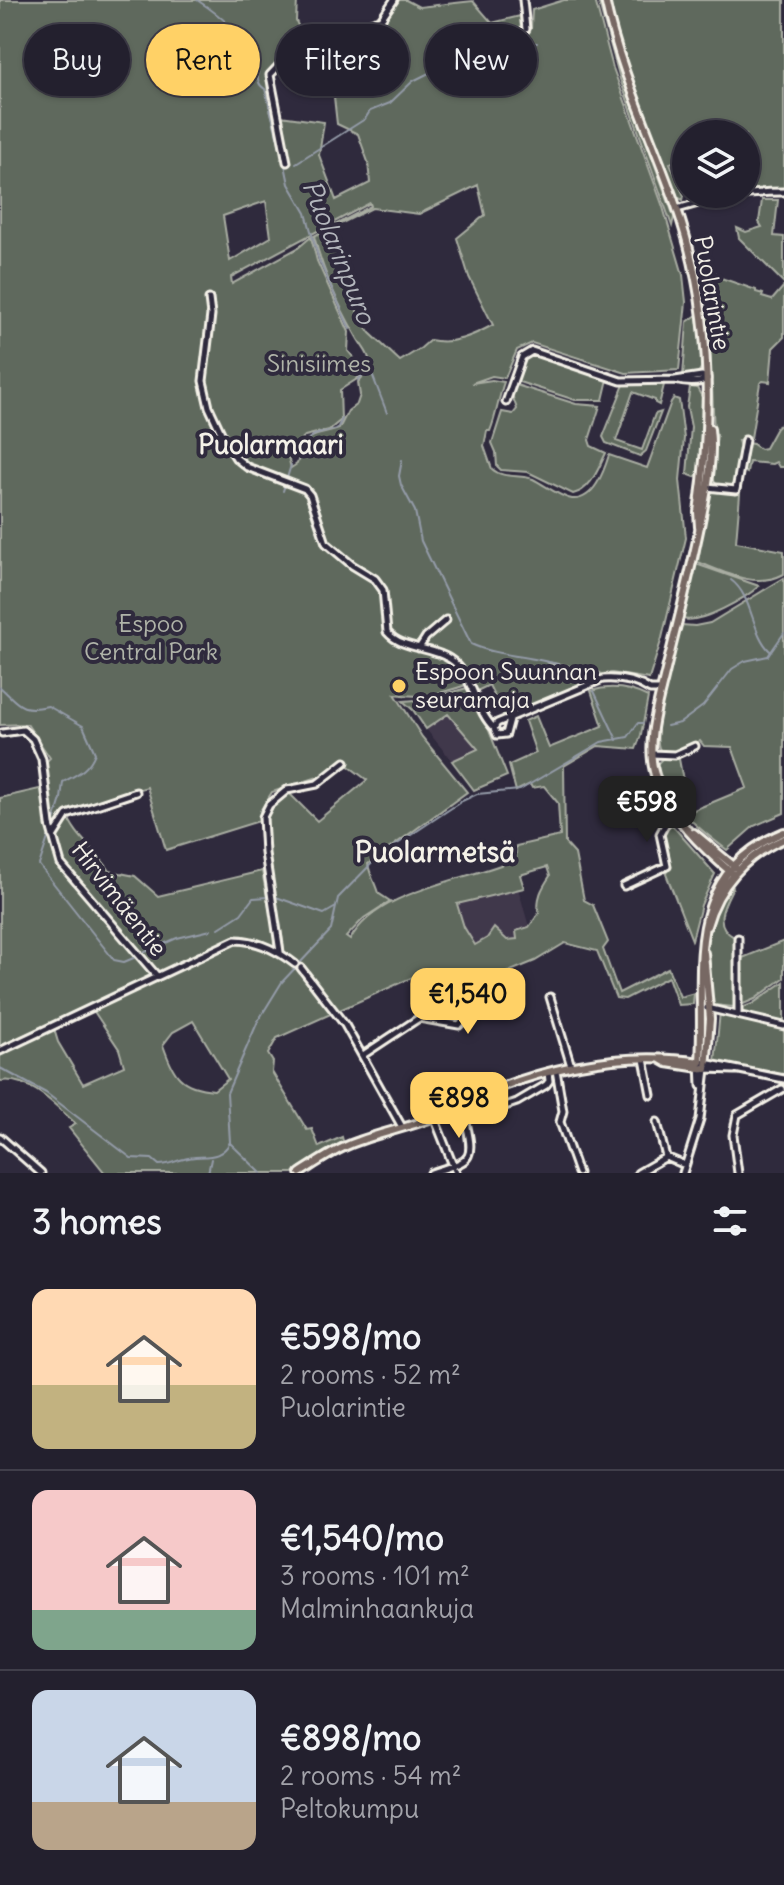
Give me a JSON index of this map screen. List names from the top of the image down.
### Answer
{
  "streets": {
    "main road": ["Puolarintie"],
    "street": ["Hirvimäentie"]
  },
  "districts": ["Puolarmaari", "Puolarmetsä"],
  "water": ["Puolarinpuro"],
  "parks": ["Sinisiimes", "Espoo Central Park"],
  "places": ["Espoon Suunnan seuramaja"],
  "page": {
    "chip": [
      "Buy",
      "Rent",
      "Filters",
      "New"
    ],
    "price": ["€598", "€1,540", "€898"],
    "heading": "3 homes",
    "list": [
      {
        "name": "€598/mo",
        "note": "2 rooms · 52 m² · Puolarintie"
      },
      {
        "name": "€1,540/mo",
        "note": "3 rooms · 101 m² · Malminhaankuja"
      },
      {
        "name": "€898/mo",
        "note": "2 rooms · 54 m² · Peltokumpu"
      }
    ]
  }
}
